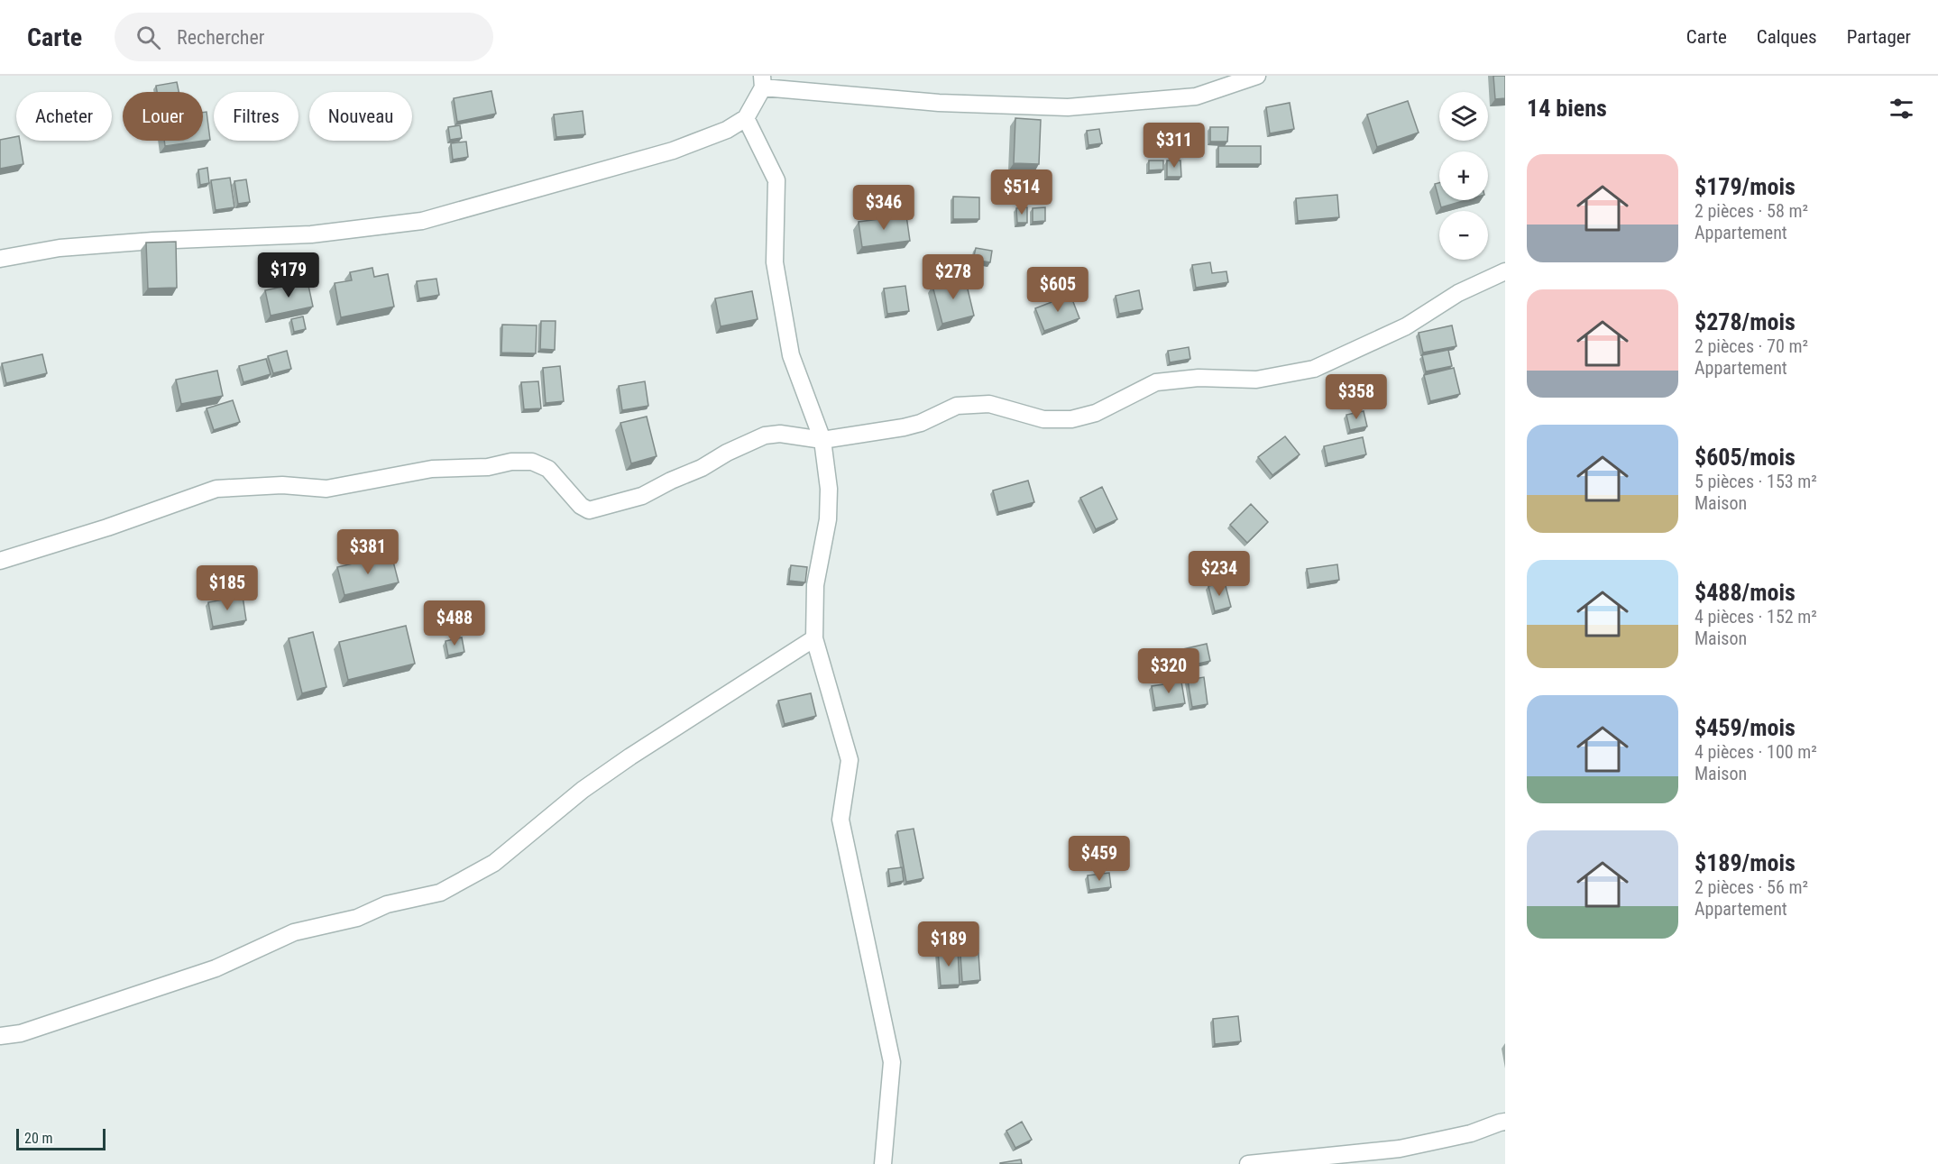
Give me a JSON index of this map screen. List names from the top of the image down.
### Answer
{
  "scale_bar": "20 m",
  "page": {
    "header": "Carte",
    "search": "Rechercher",
    "nav": ["Carte", "Calques", "Partager"],
    "heading": "14 biens",
    "map_buttons": ["+", "−"],
    "chip": [
      "Acheter",
      "Louer",
      "Filtres",
      "Nouveau"
    ],
    "price": [
      "$311",
      "$514",
      "$346",
      "$179",
      "$278",
      "$605",
      "$358",
      "$381",
      "$234",
      "$185",
      "$488",
      "$320",
      "$459",
      "$189"
    ],
    "list": [
      {
        "name": "$179/mois",
        "note": "2 pièces · 58 m² · Appartement"
      },
      {
        "name": "$278/mois",
        "note": "2 pièces · 70 m² · Appartement"
      },
      {
        "name": "$605/mois",
        "note": "5 pièces · 153 m² · Maison"
      },
      {
        "name": "$488/mois",
        "note": "4 pièces · 152 m² · Maison"
      },
      {
        "name": "$459/mois",
        "note": "4 pièces · 100 m² · Maison"
      },
      {
        "name": "$189/mois",
        "note": "2 pièces · 56 m² · Appartement"
      }
    ],
    "scale": "20 m"
  }
}
